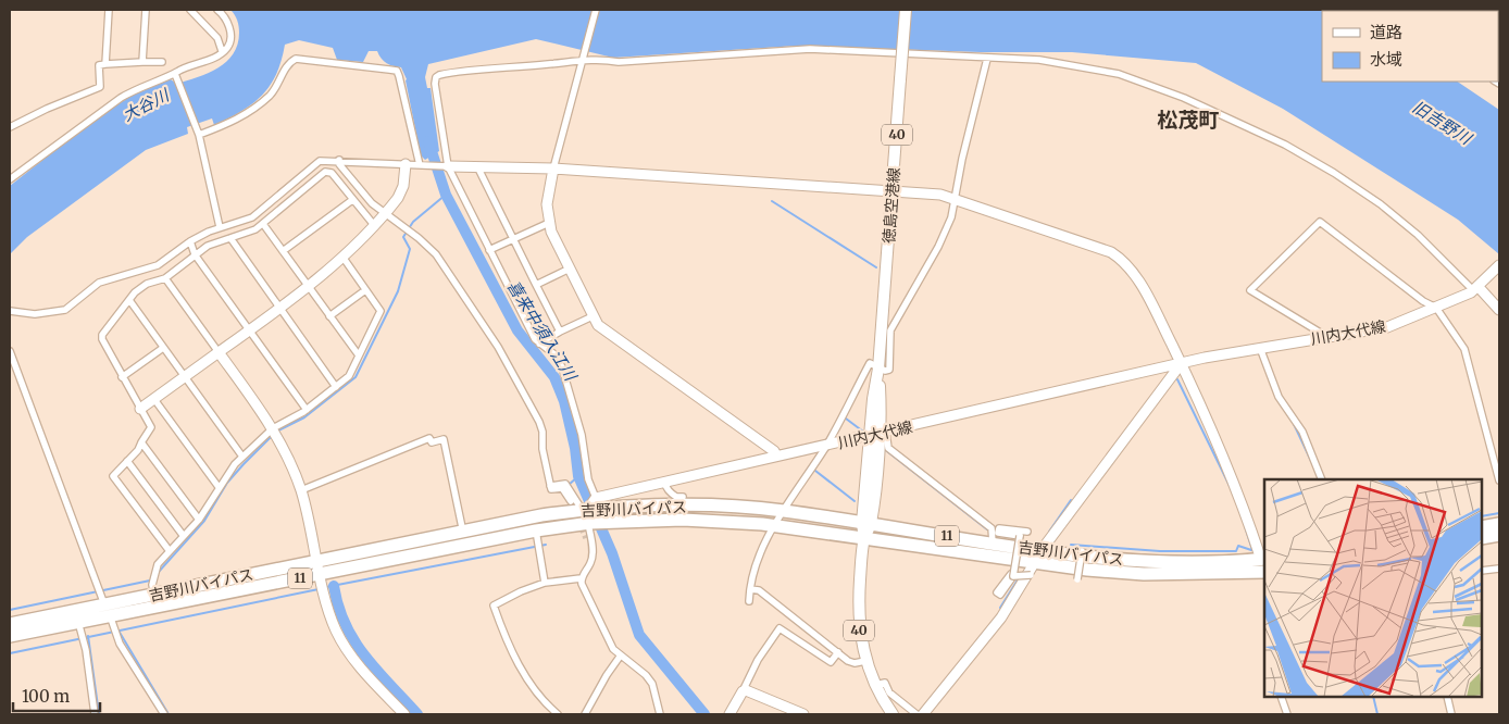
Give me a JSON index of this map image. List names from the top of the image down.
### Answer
{
  "streets": {
    "highway": ["吉野川バイパス", "11"],
    "main road": ["40", "徳島空港線"],
    "street": ["川内大代線"]
  },
  "crossings": [
    ["徳島空港線", "川内大代線"],
    ["徳島空港線", "吉野川バイパス"],
    ["川内大代線", "吉野川バイパス"]
  ],
  "districts": ["松茂町"],
  "water": ["大谷川", "旧吉野川", "喜来中須入江川"],
  "legend": ["道路", "水域"],
  "scale_bar": "100 m"
}
